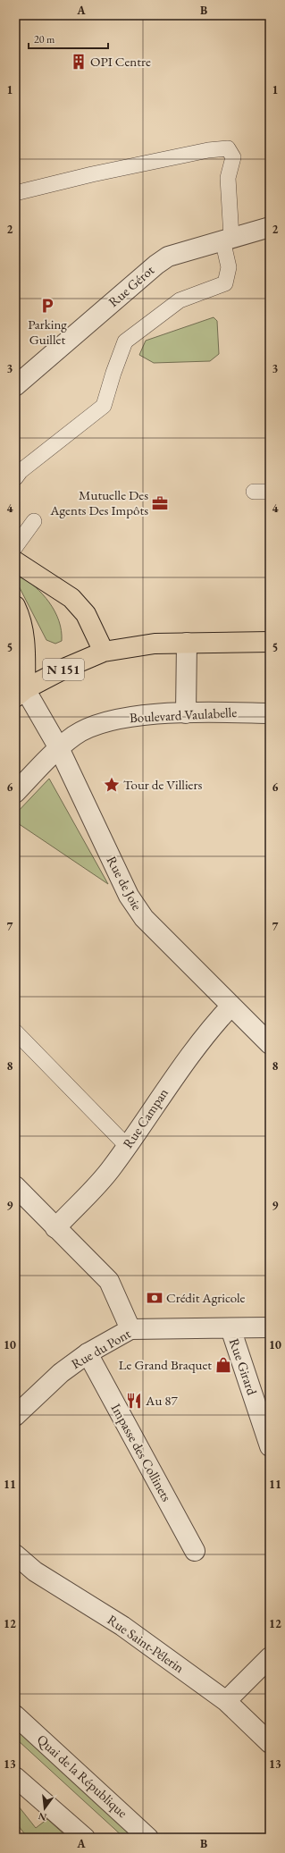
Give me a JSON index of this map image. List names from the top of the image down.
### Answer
{
  "streets": {
    "main road": ["N 151"],
    "street": [
      "Rue Gérot",
      "Boulevard Vaulabelle",
      "Rue de Joie",
      "Rue Campan",
      "Rue du Pont",
      "Rue Girard",
      "Impasse des Collinets",
      "Rue Saint-Pélerin",
      "Quai de la République"
    ]
  },
  "crossings": [
    ["N 151", "Rue de Joie"],
    ["Boulevard Vaulabelle", "Rue de Joie"],
    ["Rue de Joie", "Rue Campan"],
    ["Rue du Pont", "Rue Girard"],
    ["Rue du Pont", "Impasse des Collinets"]
  ],
  "places": {
    "building": ["OPI Centre"],
    "parking": ["Parking Guillet"],
    "office": ["Mutuelle Des Agents Des Impôts"],
    "place": ["Tour de Villiers"],
    "bank": ["Crédit Agricole"],
    "shop": ["Le Grand Braquet"],
    "restaurant": ["Au 87"]
  },
  "scale_bar": "20 m",
  "north": "bottom",
  "grid": {
    "columns": ["A", "B"],
    "rows": [
      "1",
      "2",
      "3",
      "4",
      "5",
      "6",
      "7",
      "8",
      "9",
      "10",
      "11",
      "12",
      "13"
    ]
  }
}
